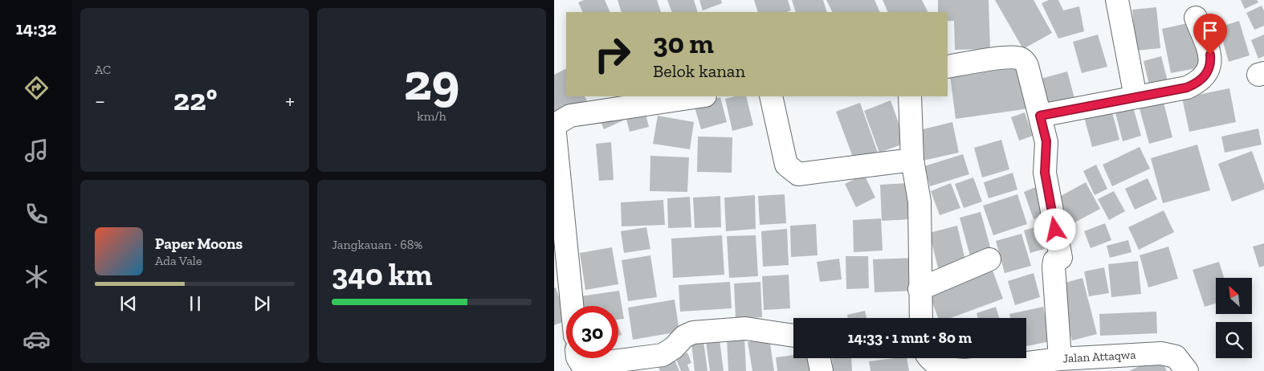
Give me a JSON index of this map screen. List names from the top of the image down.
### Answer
{
  "streets": {
    "street": ["Jalan Attaqwa"]
  },
  "north": "top left",
  "page": {
    "tabs": "14:32",
    "tile": [
      "AC",
      ["29", "km/h"],
      ["Jangkauan · 68%", "340 km"]
    ],
    "turn": ["30 m", "Belok kanan"],
    "heat": ["−", "22°", "+"],
    "song": ["Paper Moons", "Ada Vale"],
    "limit": "30",
    "trip": "14:33 · 1 mnt · 80 m"
  }
}
